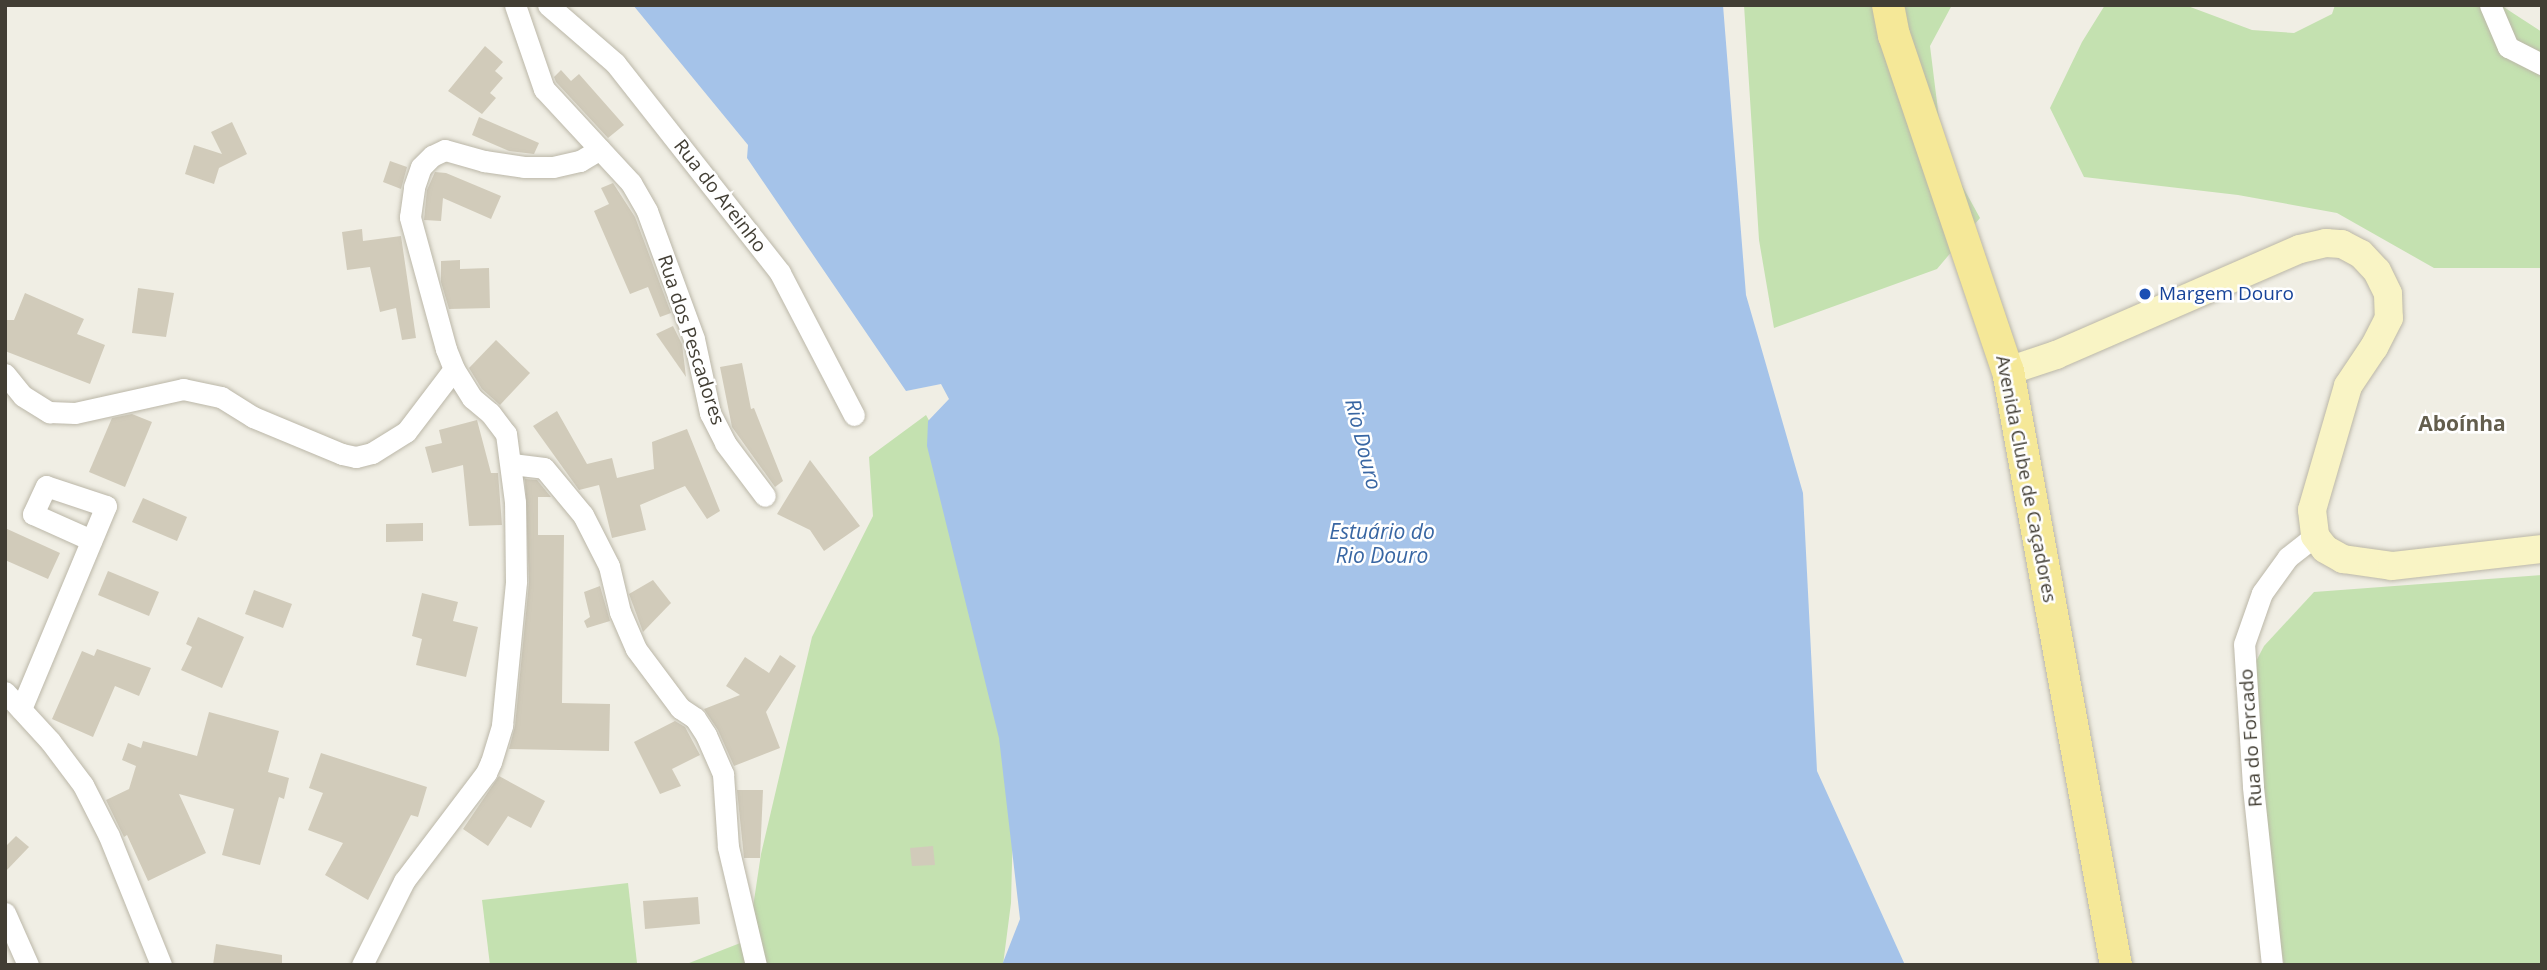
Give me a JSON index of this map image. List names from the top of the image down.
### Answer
{
  "streets": {
    "main road": ["Avenida Clube de Caçadores"],
    "street": ["Rua do Areinho", "Rua dos Pescadores", "Rua do Forcado"]
  },
  "districts": ["Aboínha"],
  "water": ["Rio Douro", "Estuário do Rio Douro"],
  "places": ["Margem Douro"]
}
